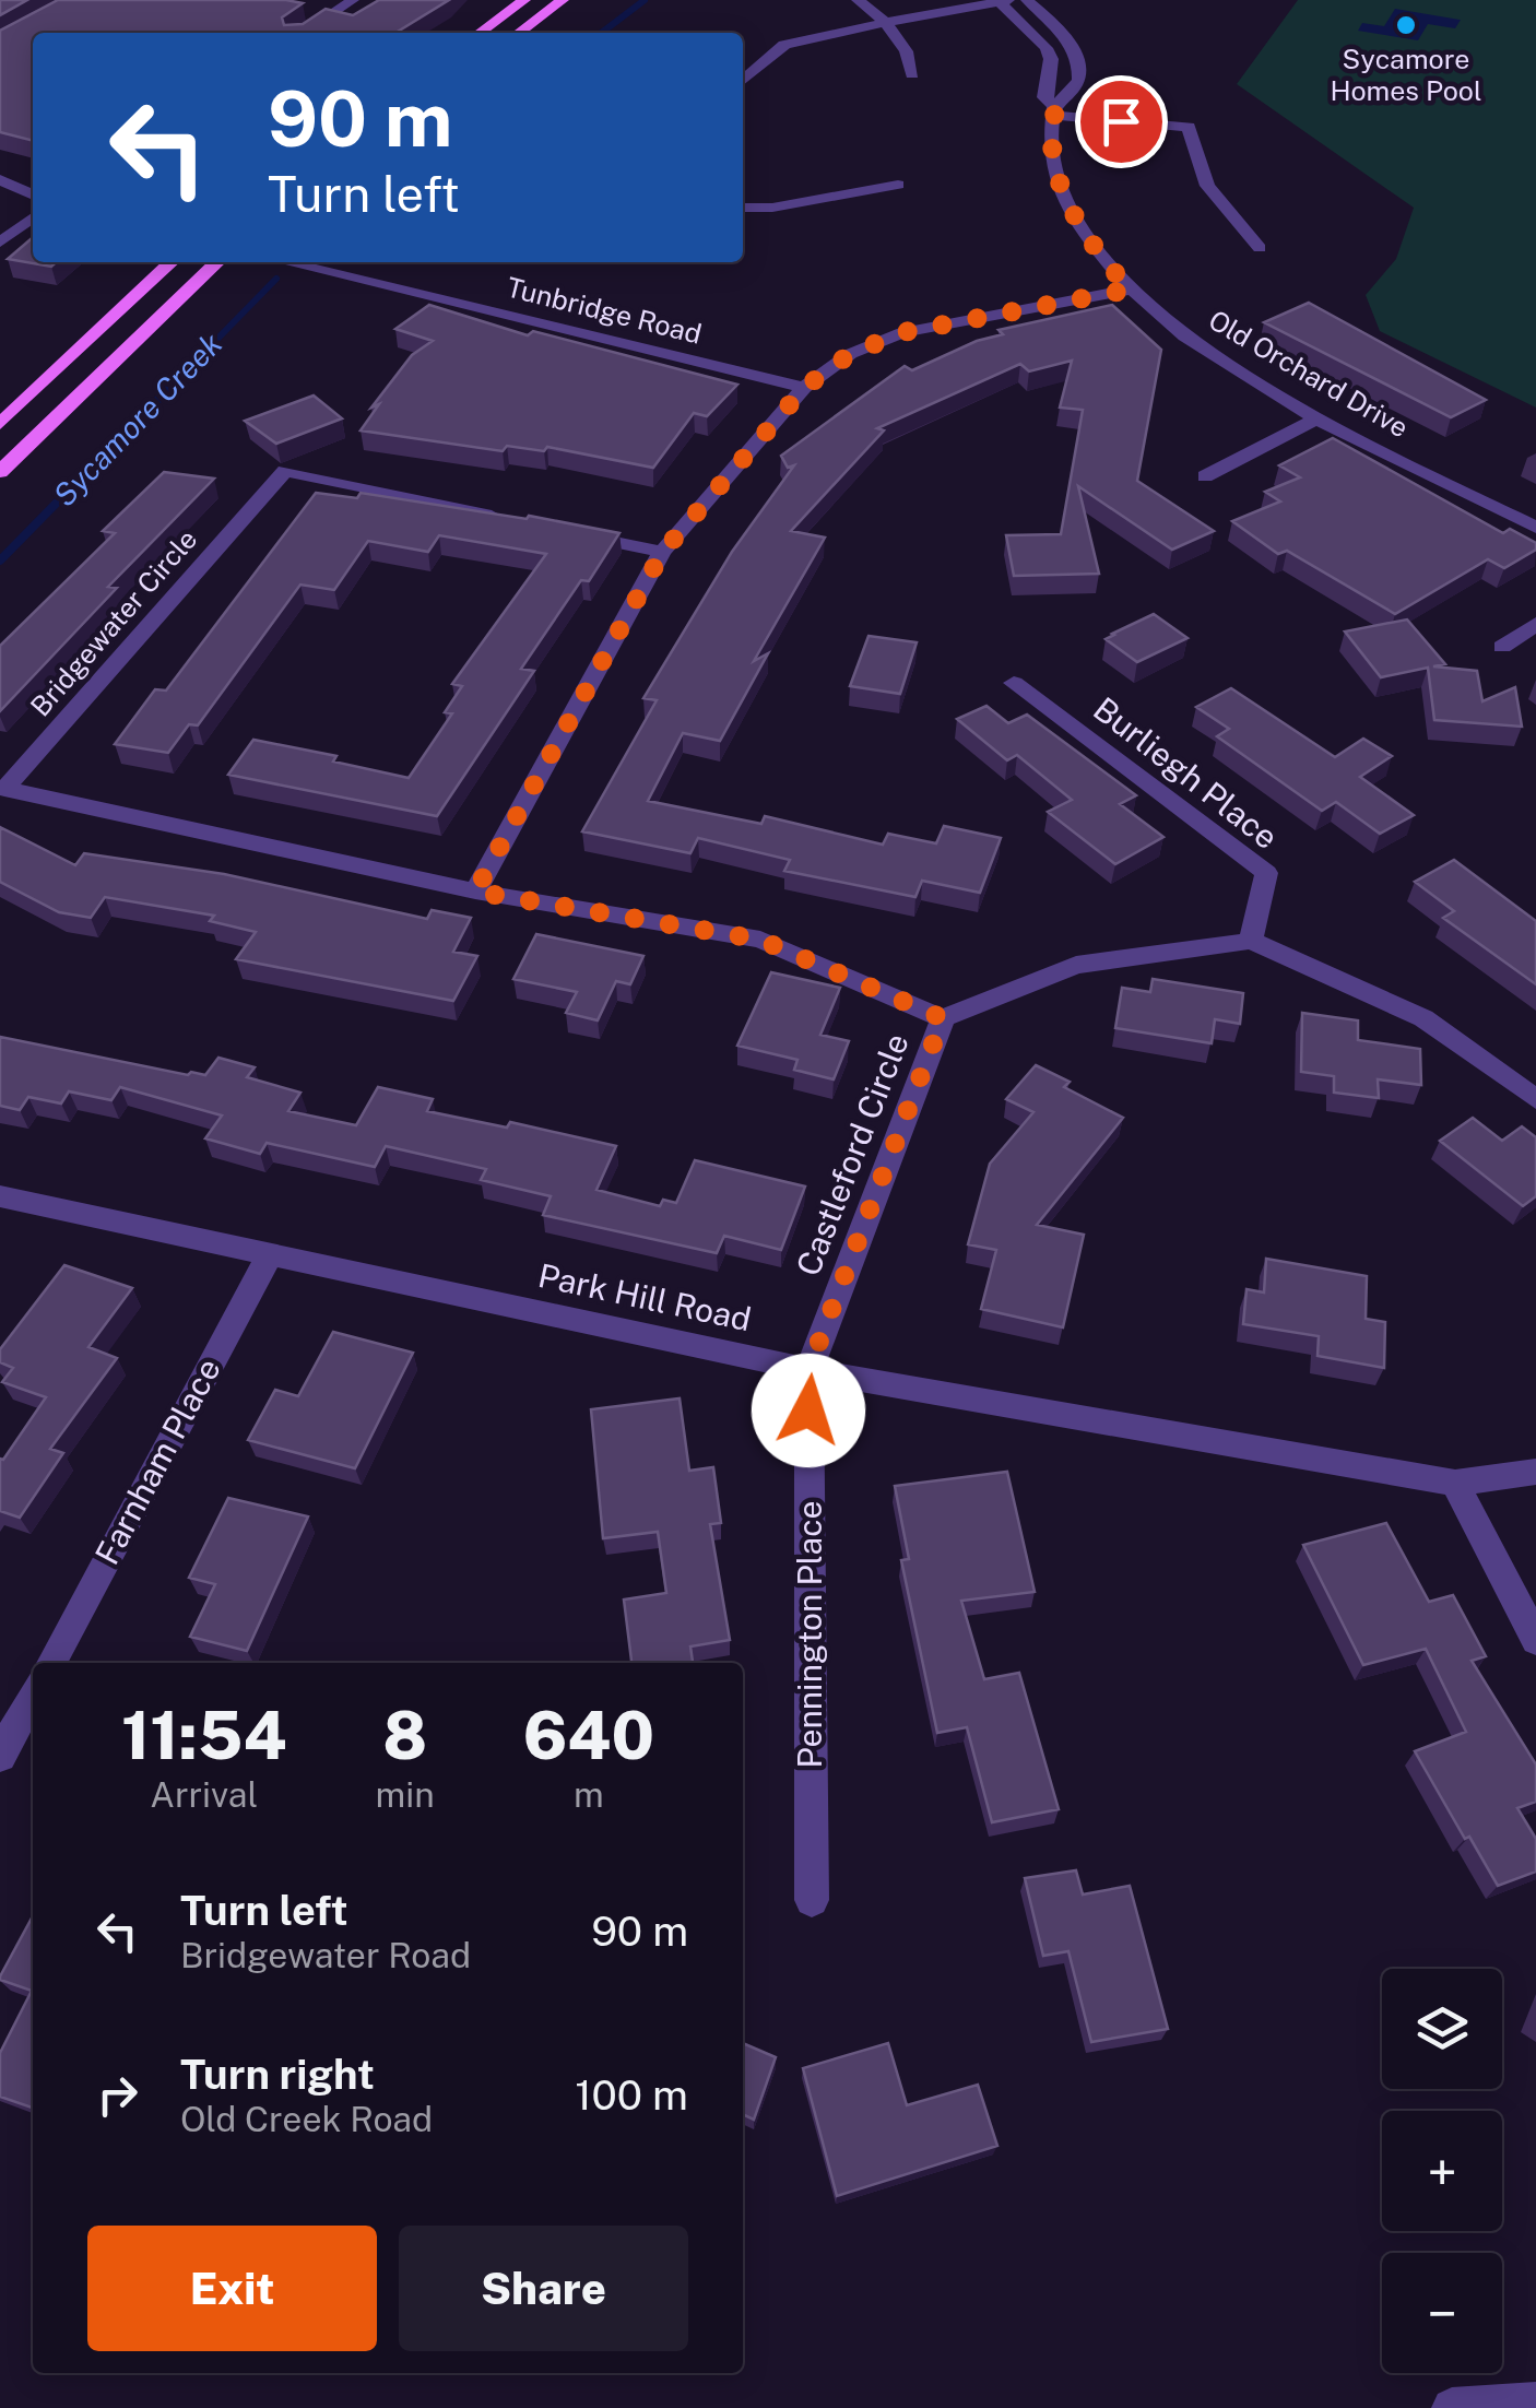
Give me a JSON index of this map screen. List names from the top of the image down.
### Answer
{
  "streets": {
    "street": [
      "Tunbridge Road",
      "Old Orchard Drive",
      "Bridgewater Circle",
      "Burliegh Place",
      "Castleford Circle",
      "Park Hill Road",
      "Farnham Place",
      "Pennington Place"
    ]
  },
  "crossings": [
    ["Burliegh Place", "Castleford Circle"],
    ["Castleford Circle", "Park Hill Road"],
    ["Castleford Circle", "Pennington Place"],
    ["Park Hill Road", "Farnham Place"],
    ["Park Hill Road", "Pennington Place"]
  ],
  "water": ["Sycamore Creek"],
  "places": ["Sycamore Homes Pool"],
  "page": {
    "turn": ["90 m", "Turn left"],
    "eta": [
      "11:54",
      "Arrival",
      "8",
      "min",
      "640",
      "m"
    ],
    "list": [
      {
        "name": "Turn left",
        "note": "Bridgewater Road",
        "value": "90 m"
      },
      {
        "name": "Turn right",
        "note": "Old Creek Road",
        "value": "100 m"
      }
    ],
    "map_buttons": ["+", "−"],
    "buttons": ["Exit", "Share"]
  }
}
